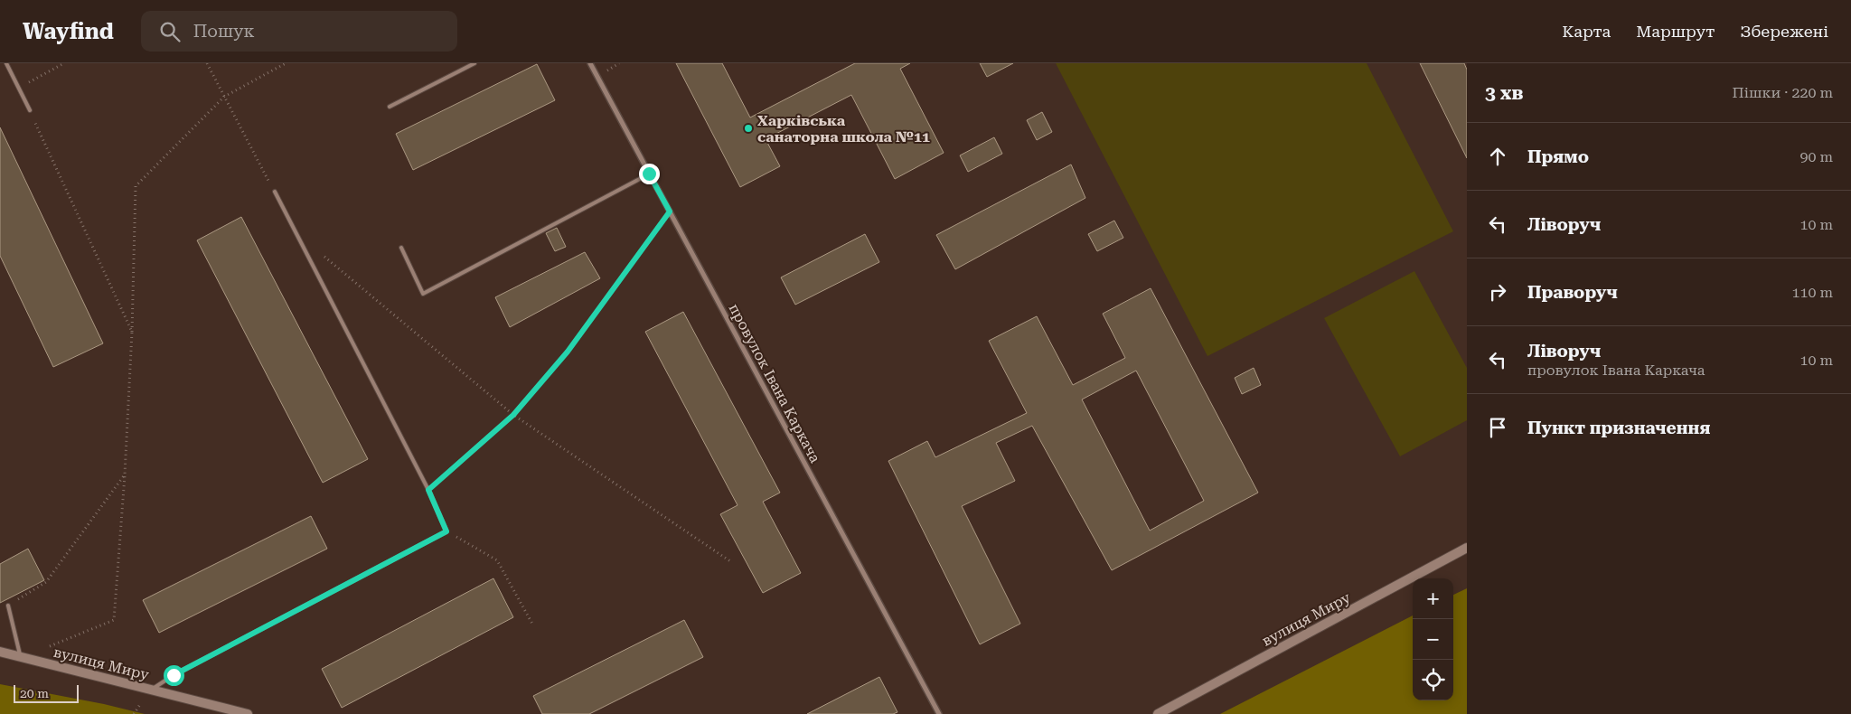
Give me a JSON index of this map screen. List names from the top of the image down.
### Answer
{
  "streets": {
    "street": ["провулок Івана Каркача", "вулиця Миру"]
  },
  "places": ["Харківська санаторна школа №11"],
  "scale_bar": "20 m",
  "page": {
    "header": "Wayfind",
    "search": "Пошук",
    "nav": ["Карта", "Маршрут", "Збережені"],
    "heading": ["3 хв", "Пішки · 220 m"],
    "list": [
      ["Прямо", "90 m"],
      ["Ліворуч", "10 m"],
      ["Праворуч", "110 m"],
      ["Ліворуч", "провулок Івана Каркача", "10 m"],
      "Пункт призначення"
    ],
    "map_buttons": ["+", "−"],
    "scale": "20 m"
  }
}
